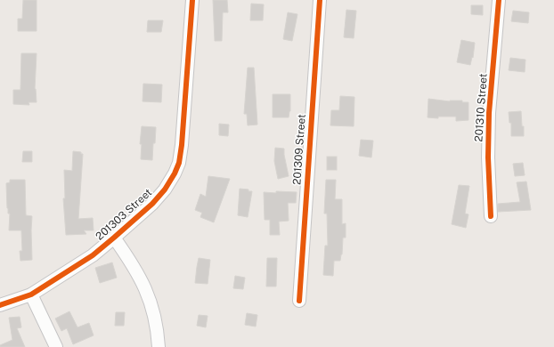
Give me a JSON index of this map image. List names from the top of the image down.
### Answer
{
  "streets": {
    "street": ["201310 Street", "201309 Street", "201303 Street"]
  }
}
